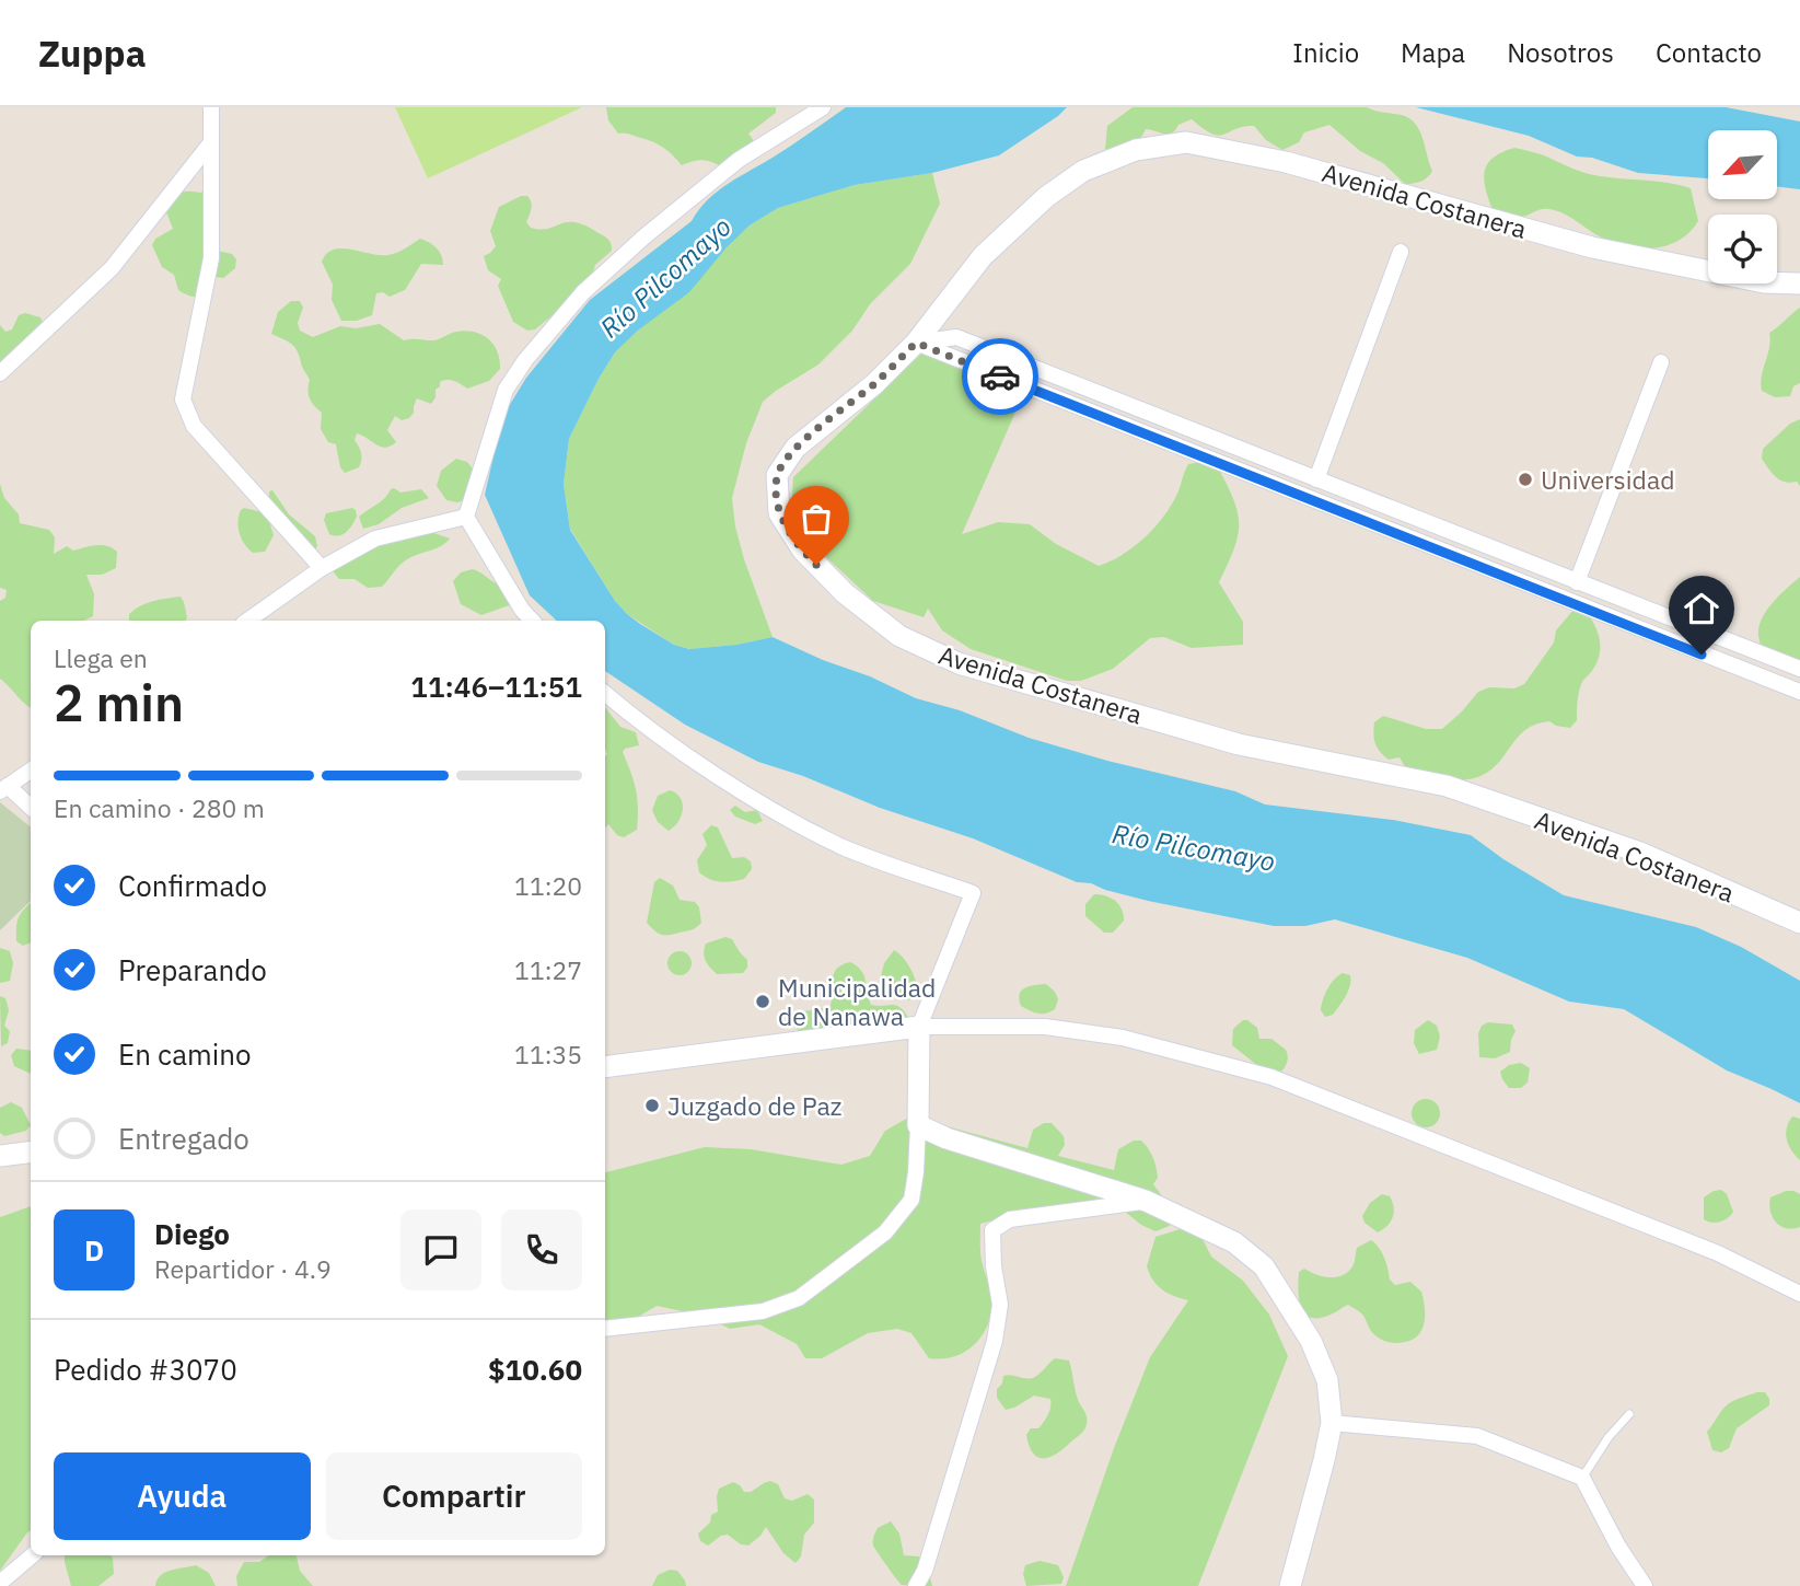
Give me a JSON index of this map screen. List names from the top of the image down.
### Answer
{
  "streets": {
    "street": ["Avenida Costanera"]
  },
  "water": ["Río Pilcomayo"],
  "places": ["Universidad", "Municipalidad de Nanawa", "Juzgado de Paz"],
  "north": "bottom left",
  "page": {
    "header": "Zuppa",
    "nav": [
      "Inicio",
      "Mapa",
      "Nosotros",
      "Contacto"
    ],
    "heading": ["2 min", "Llega en", "11:46–11:51"],
    "panel": [
      "Diego",
      "Repartidor · 4.9",
      "Pedido #3070",
      "$10.60"
    ],
    "bar": "En camino · 280 m",
    "list": [
      ["Confirmado", "11:20"],
      ["Preparando", "11:27"],
      ["En camino", "11:35"],
      "Entregado"
    ],
    "round": "D",
    "buttons": ["Ayuda", "Compartir"]
  }
}
